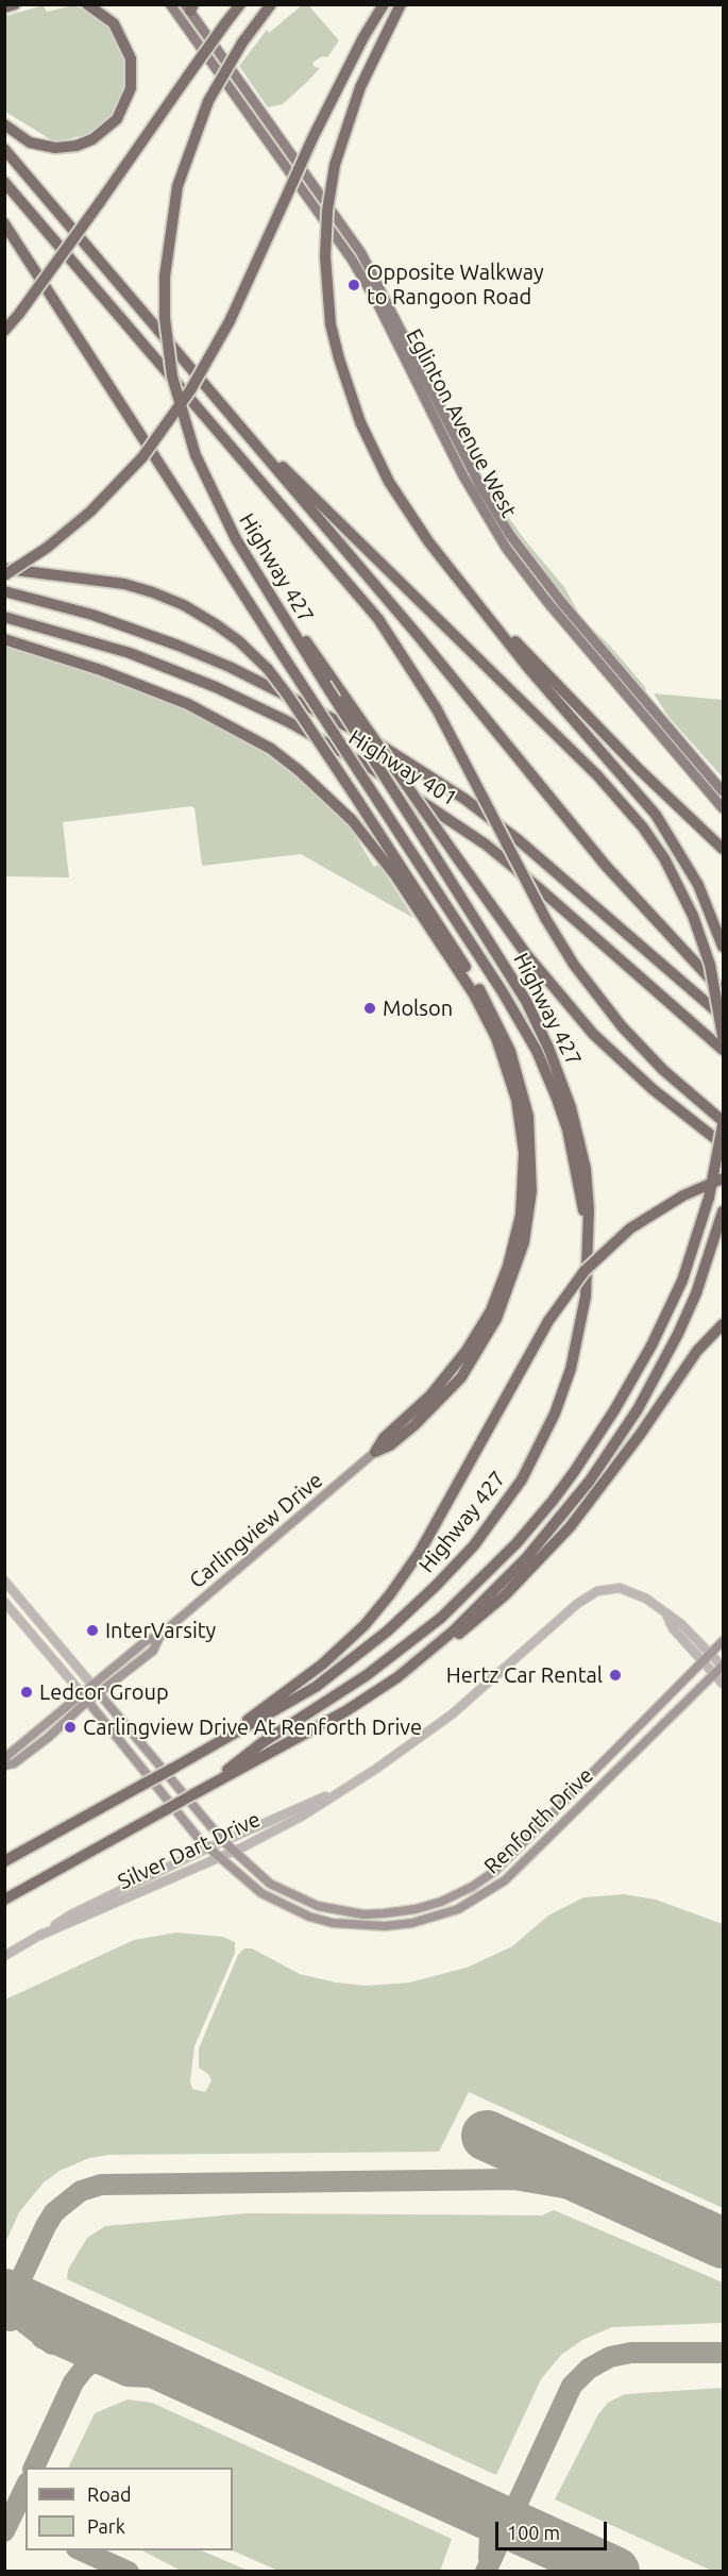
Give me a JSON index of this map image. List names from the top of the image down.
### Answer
{
  "streets": {
    "highway": ["Highway 427", "Highway 401"],
    "main road": ["Eglinton Avenue West", "Carlingview Drive", "Renforth Drive"],
    "street": ["Silver Dart Drive"]
  },
  "crossings": [
    ["Carlingview Drive", "Renforth Drive"],
    ["Renforth Drive", "Silver Dart Drive"]
  ],
  "places": [
    "Opposite Walkway to Rangoon Road",
    "Molson",
    "InterVarsity",
    "Hertz Car Rental",
    "Ledcor Group",
    "Carlingview Drive At Renforth Drive"
  ],
  "legend": ["Road", "Park"],
  "scale_bar": "100 m"
}
